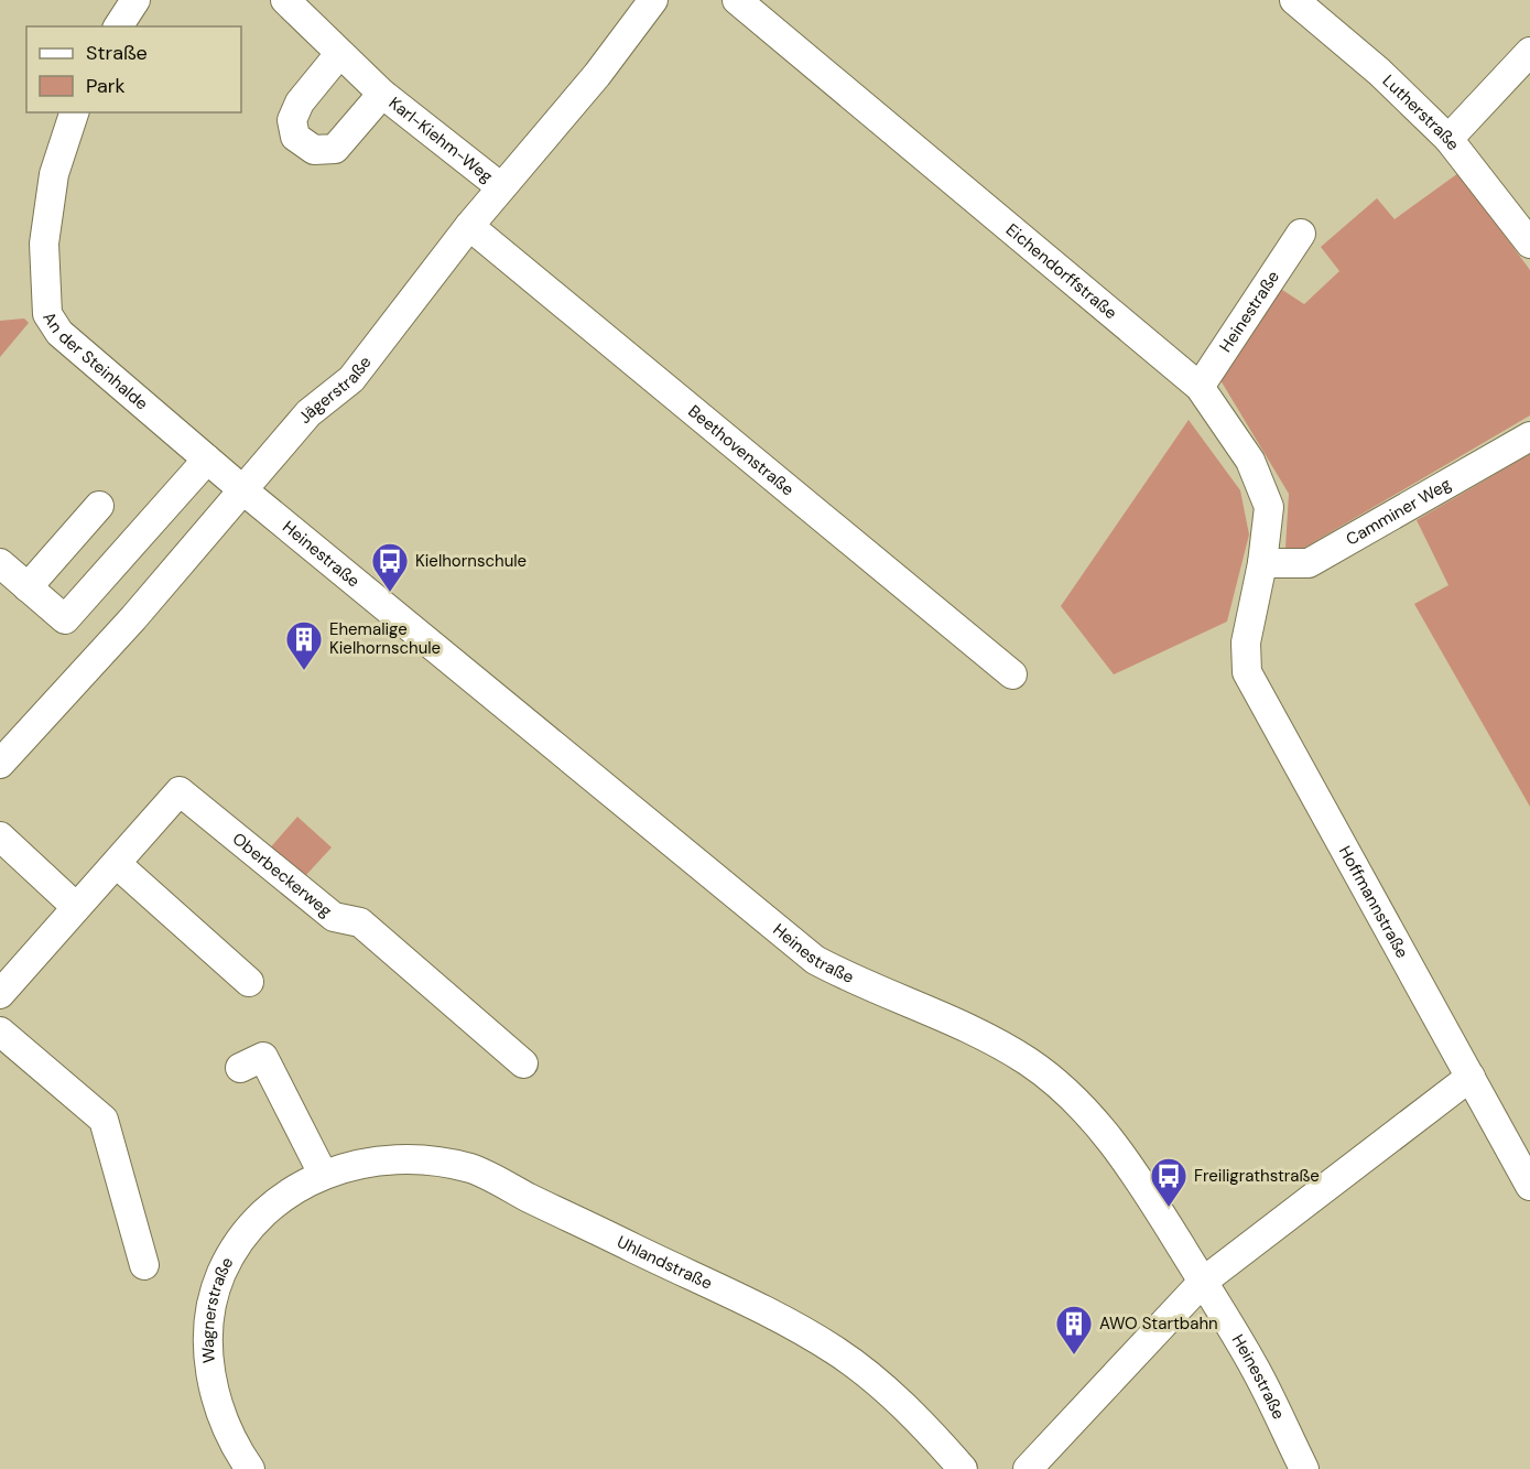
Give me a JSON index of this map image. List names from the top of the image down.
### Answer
{
  "streets": {
    "street": [
      "Lutherstraße",
      "Karl-Kiehm-Weg",
      "Eichendorffstraße",
      "Heinestraße",
      "An der Steinhalde",
      "Jägerstraße",
      "Beethovenstraße",
      "Camminer Weg",
      "Oberbeckerweg",
      "Hoffmannstraße",
      "Uhlandstraße",
      "Wagnerstraße"
    ]
  },
  "crossings": [
    ["Karl-Kiehm-Weg", "Jägerstraße"],
    ["Eichendorffstraße", "Heinestraße"],
    ["Eichendorffstraße", "Camminer Weg"],
    ["Eichendorffstraße", "Hoffmannstraße"],
    ["Heinestraße", "An der Steinhalde"],
    ["Heinestraße", "Jägerstraße"],
    ["An der Steinhalde", "Jägerstraße"],
    ["Jägerstraße", "Beethovenstraße"],
    ["Uhlandstraße", "Wagnerstraße"]
  ],
  "places": {
    "bus stop": ["Kielhornschule", "Freiligrathstraße"],
    "building": ["Ehemalige Kielhornschule", "AWO Startbahn"]
  },
  "legend": ["Straße", "Park"]
}
